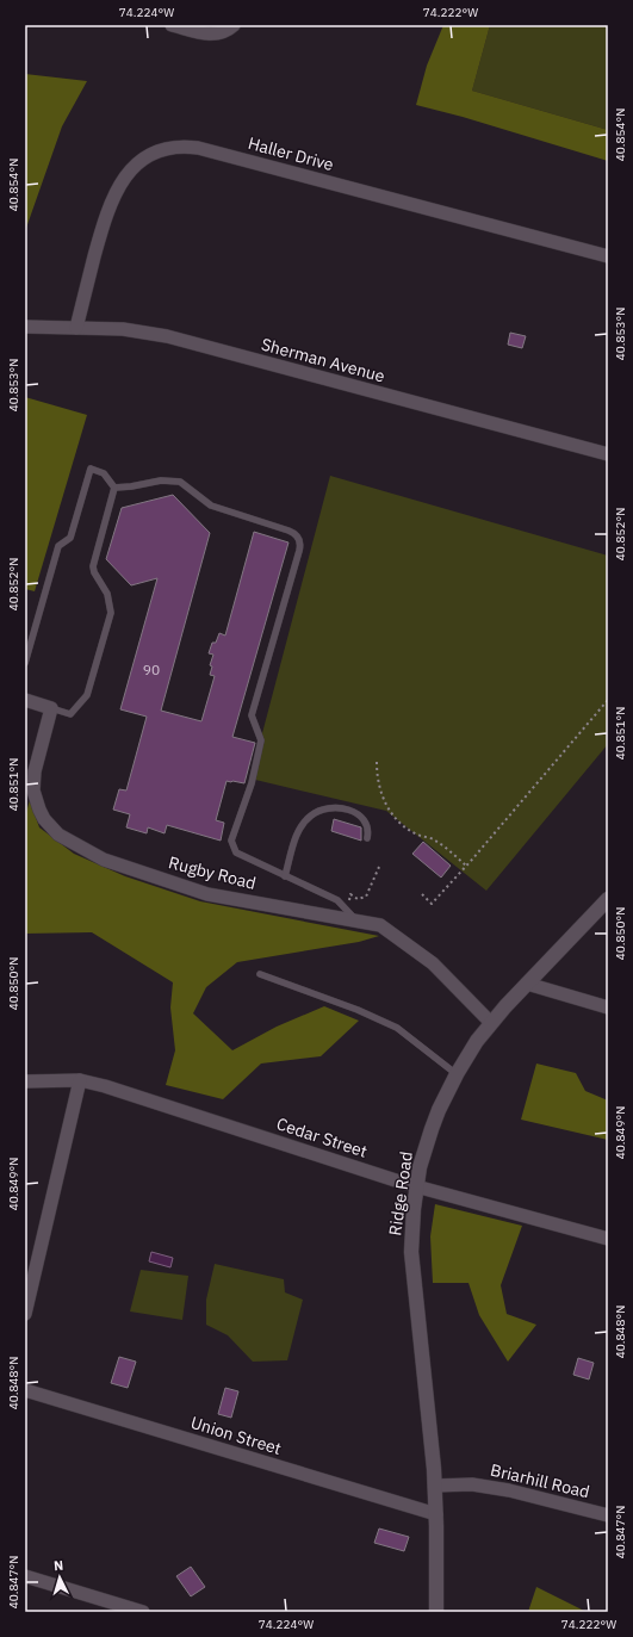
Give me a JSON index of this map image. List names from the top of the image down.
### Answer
{
  "streets": {
    "main road": ["Ridge Road"],
    "street": [
      "Haller Drive",
      "Sherman Avenue",
      "Rugby Road",
      "Cedar Street",
      "Union Street",
      "Briarhill Road"
    ]
  },
  "crossings": [
    ["Haller Drive", "Sherman Avenue"],
    ["Rugby Road", "Ridge Road"],
    ["Cedar Street", "Ridge Road"],
    ["Ridge Road", "Union Street"],
    ["Ridge Road", "Briarhill Road"]
  ],
  "house_numbers": ["90"],
  "north": "top",
  "coordinates": [
    "74.224°W",
    "74.222°W",
    "40.854°N",
    "40.853°N",
    "40.852°N",
    "40.851°N",
    "40.850°N",
    "40.849°N",
    "40.848°N",
    "40.847°N"
  ]
}
